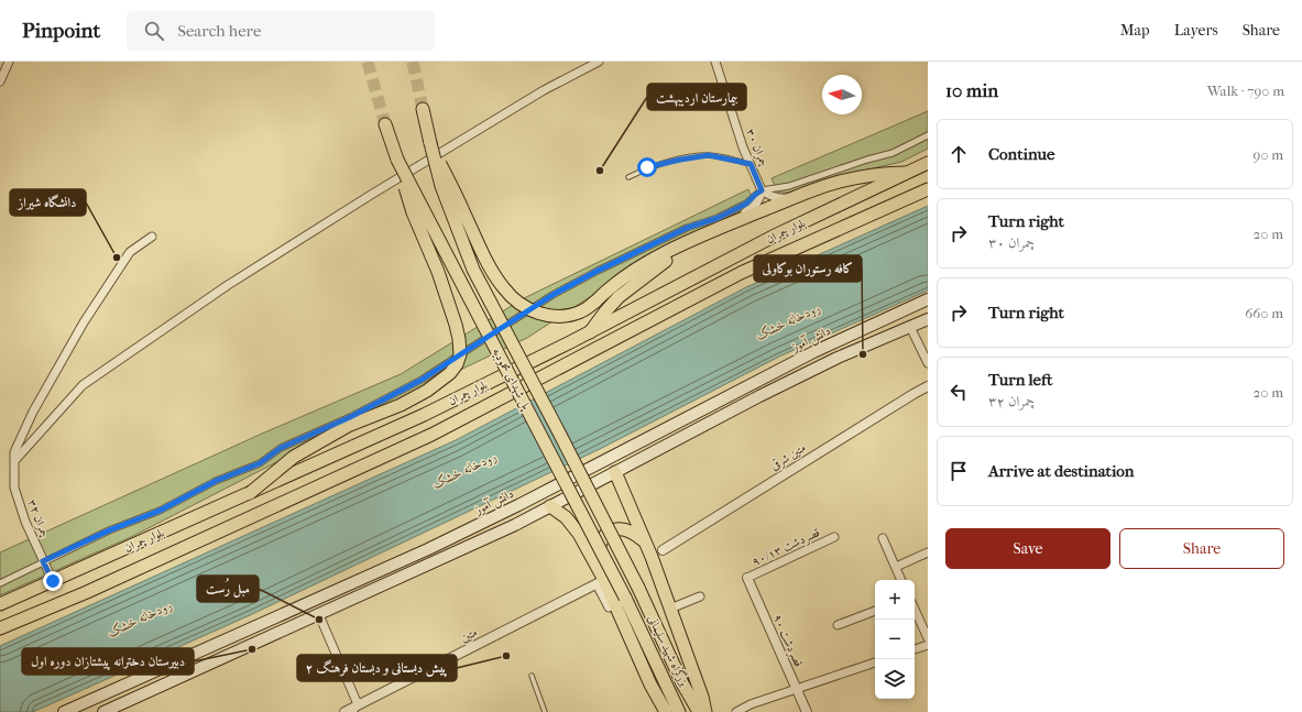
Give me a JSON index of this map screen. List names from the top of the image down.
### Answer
{
  "streets": {
    "main road": [
      "بلوار چمران",
      "دانش آموز",
      "پل شهدای محمودیه",
      "بزرگراه شهید سلیمانی"
    ],
    "street": [
      "۳۰ چمران",
      "متین شرقی",
      "۳۲ چمران",
      "۹۰/۱۳ قصردشت",
      "متین",
      "۹۰ قصردشت"
    ]
  },
  "crossings": [
    ["بلوار چمران", "۳۲ چمران"],
    ["پل شهدای محمودیه", "بزرگراه شهید سلیمانی"],
    ["۹۰/۱۳ قصردشت", "۹۰ قصردشت"]
  ],
  "water": ["رودخانه خشک"],
  "places": [
    "بیمارستان اردیبهشت",
    "دانشگاه شیراز",
    "کافه رستوران بوکاولی",
    "مبل رُست",
    "دبیرستان دخترانه پیشتازان دوره اول",
    "پیش دبستانی و دبستان فرهنگ ۲"
  ],
  "north": "left",
  "page": {
    "header": "Pinpoint",
    "search": "Search here",
    "nav": ["Map", "Layers", "Share"],
    "heading": ["10 min", "Walk · 790 m"],
    "list": [
      ["Continue", "90 m"],
      ["Turn right", "۳۰ چمران", "20 m"],
      ["Turn right", "660 m"],
      ["Turn left", "۳۲ چمران", "20 m"],
      "Arrive at destination"
    ],
    "buttons": ["Save", "Share"],
    "map_buttons": ["+", "−"]
  }
}
